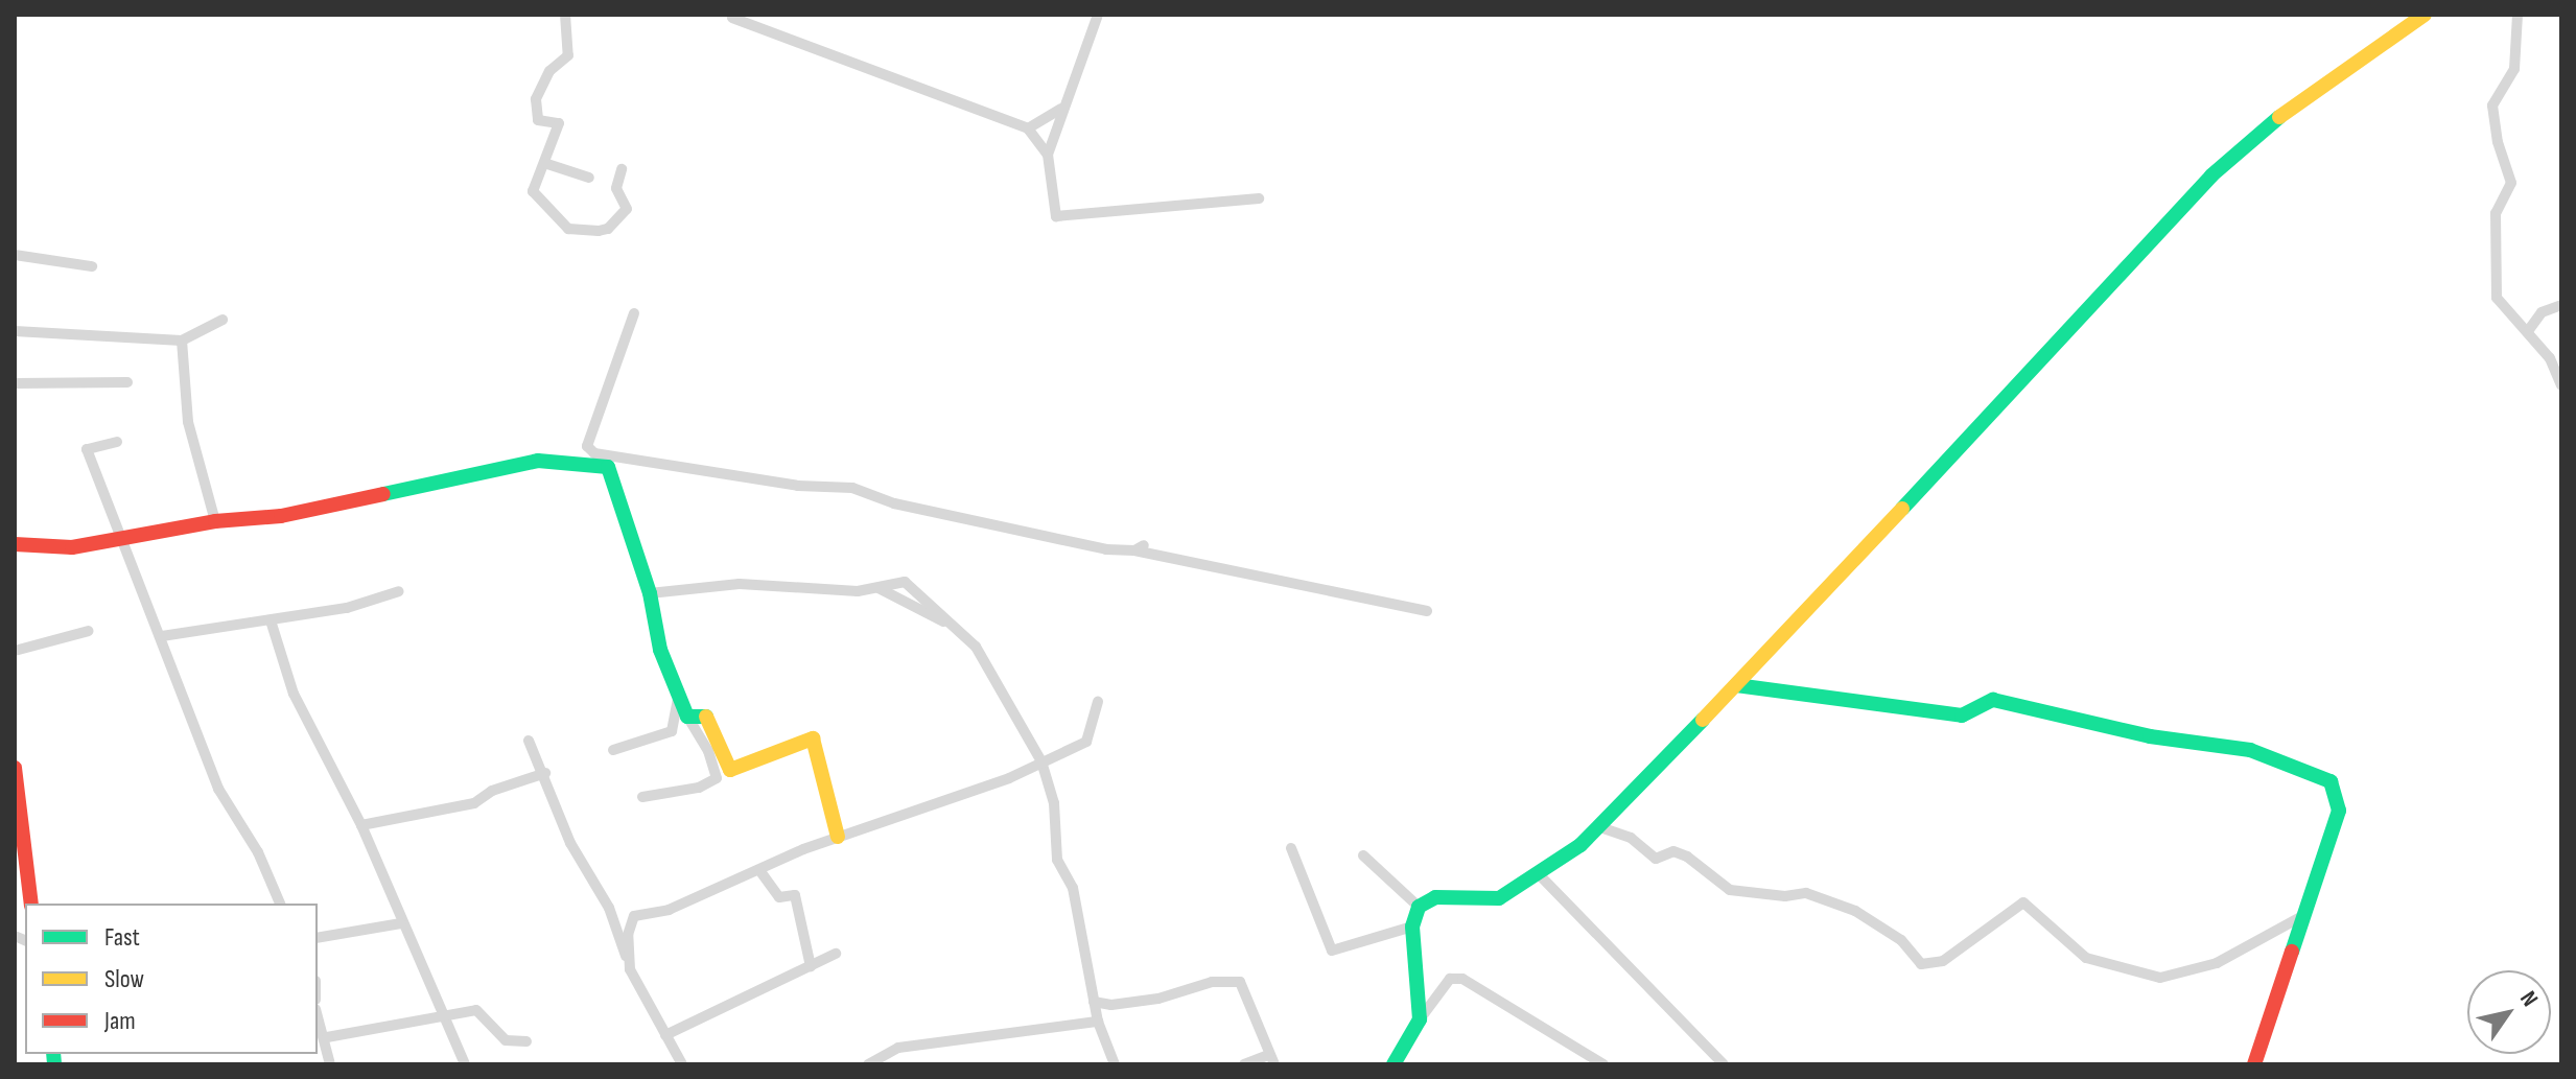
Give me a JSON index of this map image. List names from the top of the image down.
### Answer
{
  "legend": ["Fast", "Slow", "Jam"],
  "north": "top right"
}
